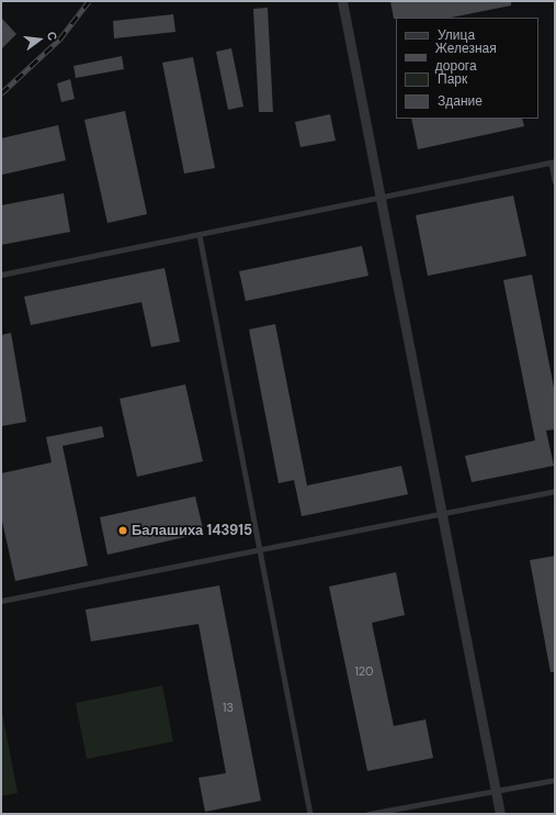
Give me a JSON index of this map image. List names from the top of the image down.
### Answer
{
  "places": ["Балашиха 143915"],
  "house_numbers": ["120", "13"],
  "legend": [
    "Улица",
    "Железная дорога",
    "Парк",
    "Здание"
  ],
  "north": "right"
}
